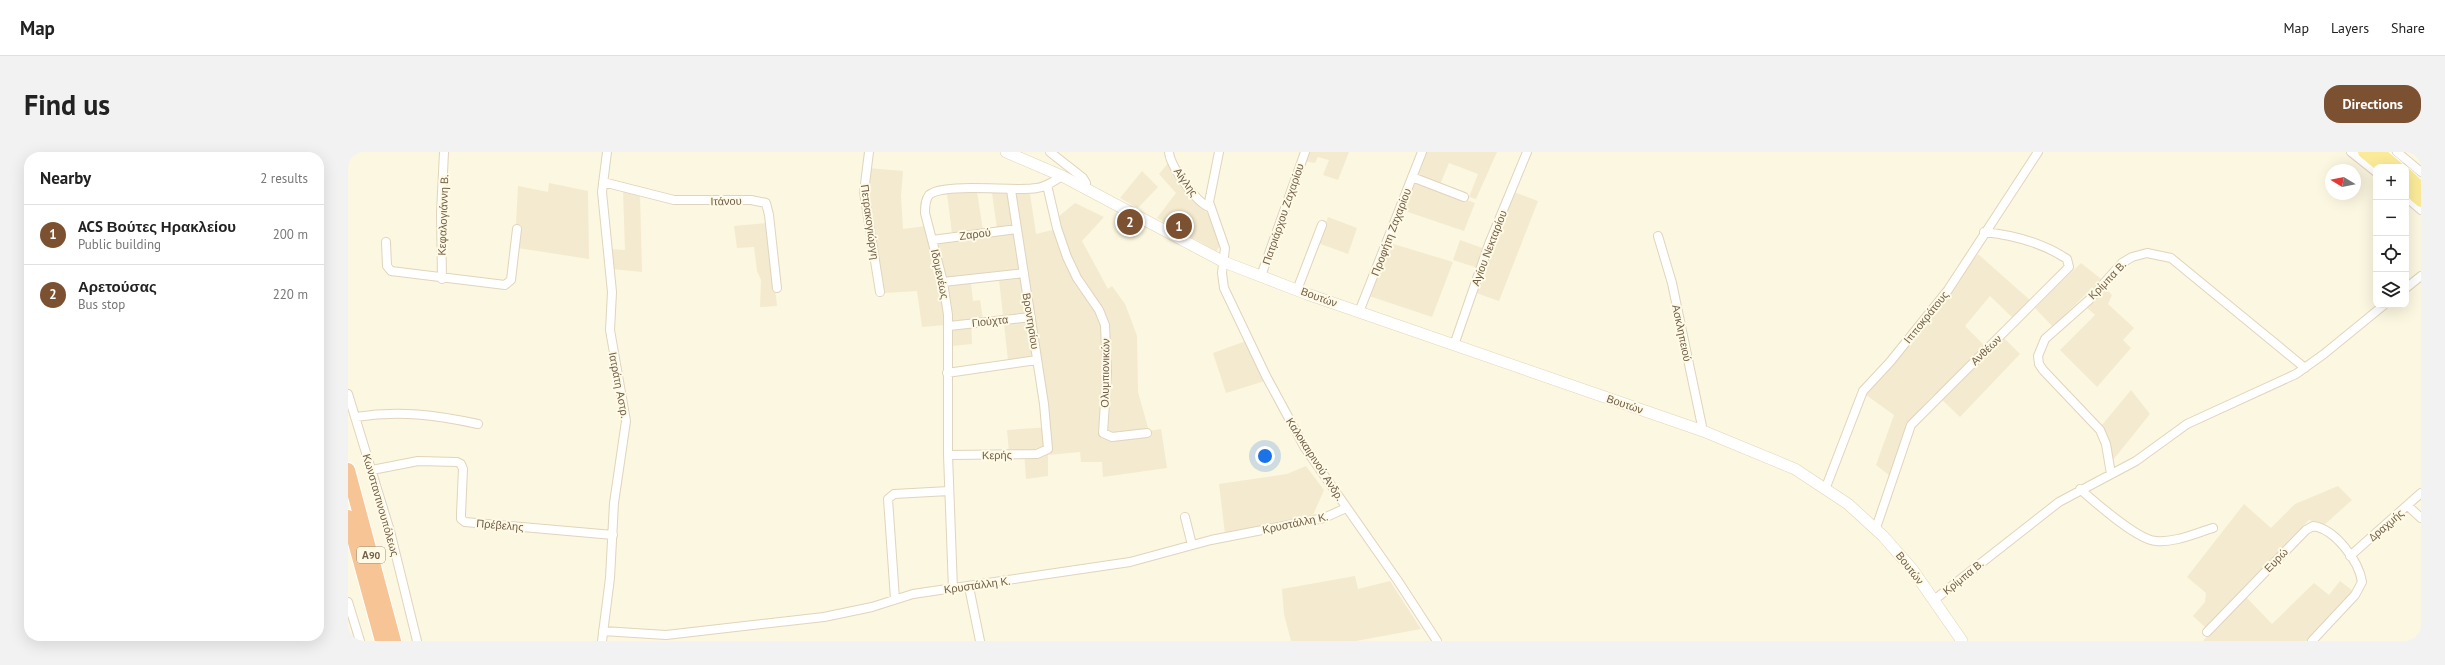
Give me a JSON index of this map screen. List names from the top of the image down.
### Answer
{
  "streets": {
    "highway": ["Α90"],
    "main road": ["Βουτών"],
    "street": [
      "Αίγλης",
      "Ιτάνου",
      "Πατριάρχου Ζαχαρίου",
      "Κεφαλογιάννη Β.",
      "Πετρακογιώργη",
      "Προφήτη Ζαχαρίου",
      "Ζαρού",
      "Αγίου Νεκταρίου",
      "Ιδομενέως",
      "Κρίμπα Β.",
      "Ιπποκράτους",
      "Γιούχτα",
      "Βροντησίου",
      "Ασκληπειού",
      "Ανθέων",
      "Ολυμπιονικών",
      "Ιατράτη Αστρ.",
      "Κερής",
      "Καλοκαιρινού Ανδρ.",
      "Κωνσταντινουπόλεως",
      "Κρυστάλλη Κ.",
      "Πρέβελης",
      "Δραχμής",
      "Ευρώ"
    ]
  },
  "crossings": [
    ["Αίγλης", "Καλοκαιρινού Ανδρ."],
    ["Ιτάνου", "Ιατράτη Αστρ."],
    ["Πατριάρχου Ζαχαρίου", "Βουτών"],
    ["Προφήτη Ζαχαρίου", "Βουτών"],
    ["Ζαρού", "Ιδομενέως"],
    ["Ζαρού", "Βροντησίου"],
    ["Αγίου Νεκταρίου", "Βουτών"],
    ["Ιδομενέως", "Βουτών"],
    ["Ιδομενέως", "Γιούχτα"],
    ["Ιδομενέως", "Βροντησίου"],
    ["Ιδομενέως", "Ολυμπιονικών"],
    ["Ιδομενέως", "Κερής"],
    ["Ιδομενέως", "Κρυστάλλη Κ."],
    ["Κρίμπα Β.", "Βουτών"],
    ["Βουτών", "Ιπποκράτους"],
    ["Βουτών", "Ασκληπειού"],
    ["Βουτών", "Ανθέων"],
    ["Βουτών", "Καλοκαιρινού Ανδρ."],
    ["Ιπποκράτους", "Ανθέων"],
    ["Γιούχτα", "Βροντησίου"],
    ["Βροντησίου", "Κερής"],
    ["Ιατράτη Αστρ.", "Κρυστάλλη Κ."],
    ["Ιατράτη Αστρ.", "Πρέβελης"],
    ["Καλοκαιρινού Ανδρ.", "Κρυστάλλη Κ."],
    ["Κωνσταντινουπόλεως", "Πρέβελης"],
    ["Δραχμής", "Ευρώ"]
  ],
  "north": "left",
  "page": {
    "header": "Map",
    "nav": ["Map", "Layers", "Share"],
    "buttons": "Directions",
    "title": "Find us",
    "heading": ["Nearby", "2 results"],
    "map_buttons": ["+", "−"],
    "list": [
      {
        "mark": "1",
        "name": "ACS Βούτες Ηρακλείου",
        "note": "Public building",
        "value": "200 m"
      },
      {
        "mark": "2",
        "name": "Αρετούσας",
        "note": "Bus stop",
        "value": "220 m"
      }
    ],
    "pins": ["2", "1"]
  }
}
